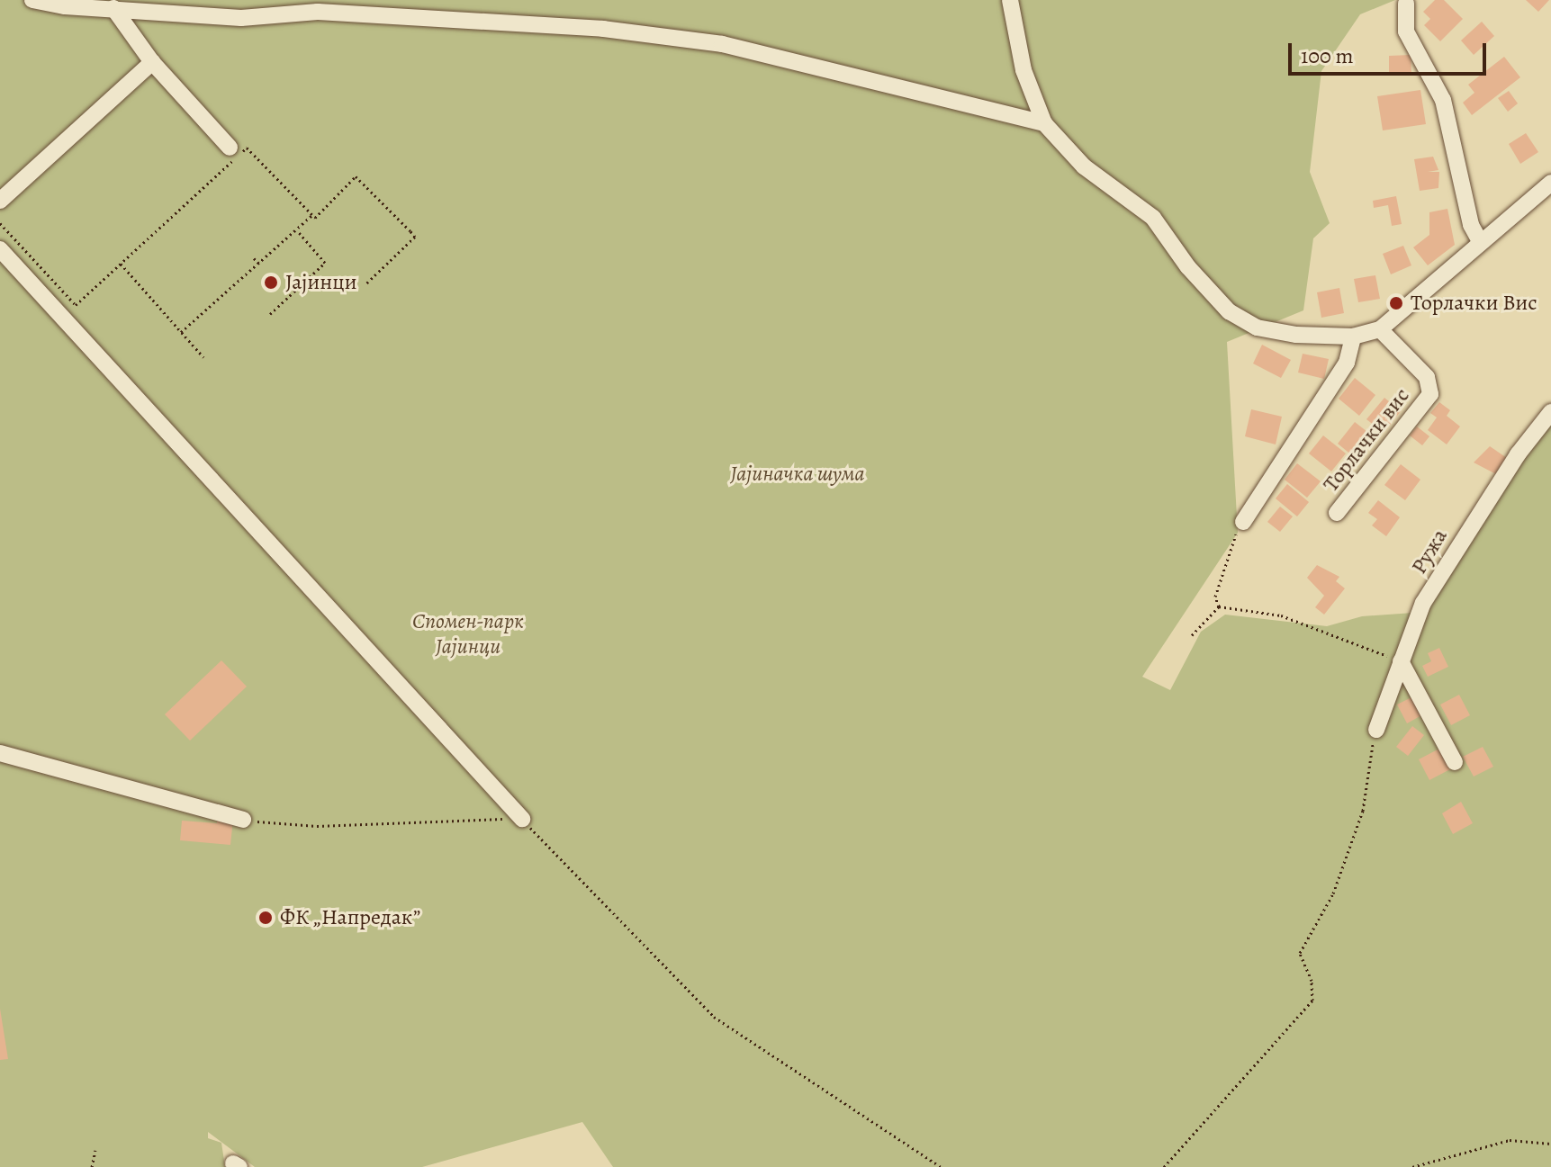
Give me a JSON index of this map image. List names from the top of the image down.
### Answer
{
  "streets": {
    "street": ["Торлачки вис", "Ружа"]
  },
  "parks": ["Јајиначка шума", "Спомен-парк Јајинци"],
  "places": ["Јајинци", "Торлачки Вис", "ФК „Напредак”"],
  "scale_bar": "100 m"
}
